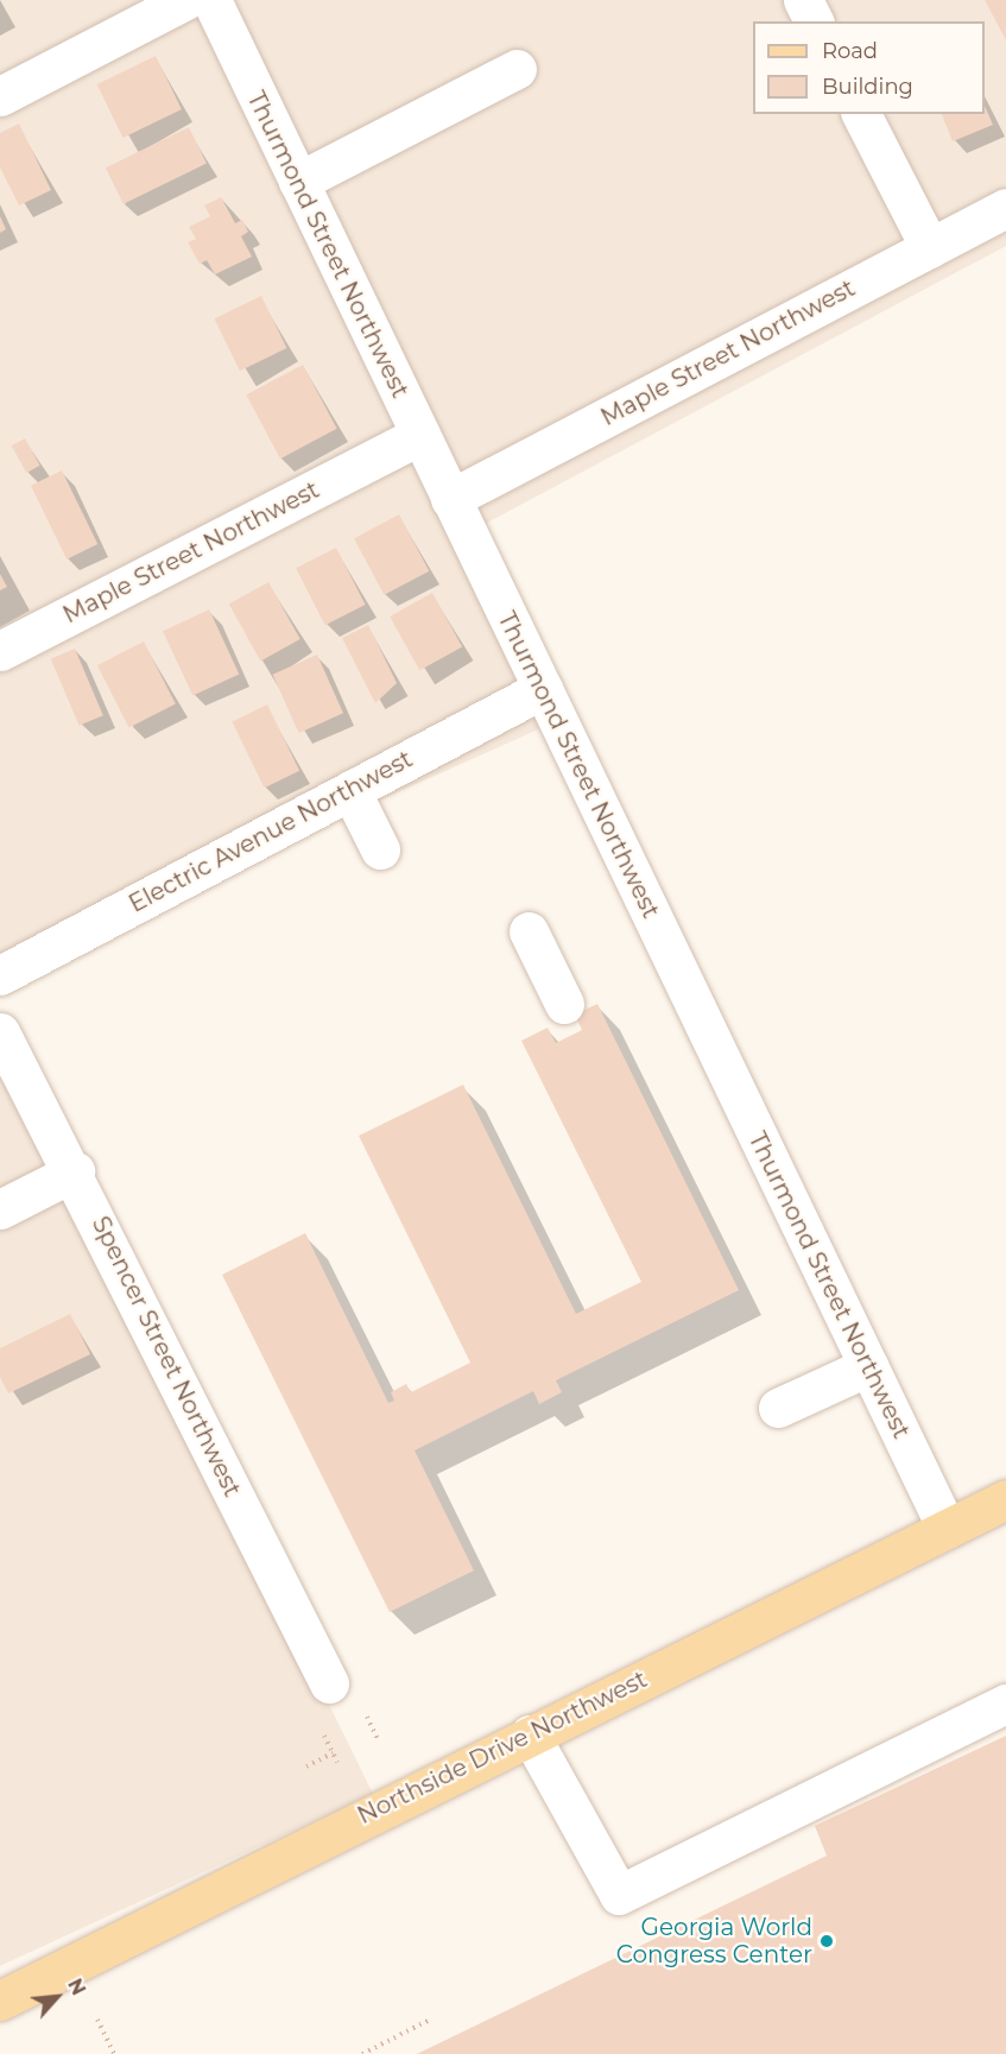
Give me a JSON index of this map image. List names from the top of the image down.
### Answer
{
  "streets": {
    "main road": ["Northside Drive Northwest"],
    "street": [
      "Thurmond Street Northwest",
      "Maple Street Northwest",
      "Electric Avenue Northwest",
      "Spencer Street Northwest"
    ]
  },
  "crossings": [
    ["Thurmond Street Northwest", "Maple Street Northwest"],
    ["Thurmond Street Northwest", "Electric Avenue Northwest"],
    ["Thurmond Street Northwest", "Northside Drive Northwest"]
  ],
  "places": ["Georgia World Congress Center"],
  "legend": ["Road", "Building"],
  "north": "top right"
}
